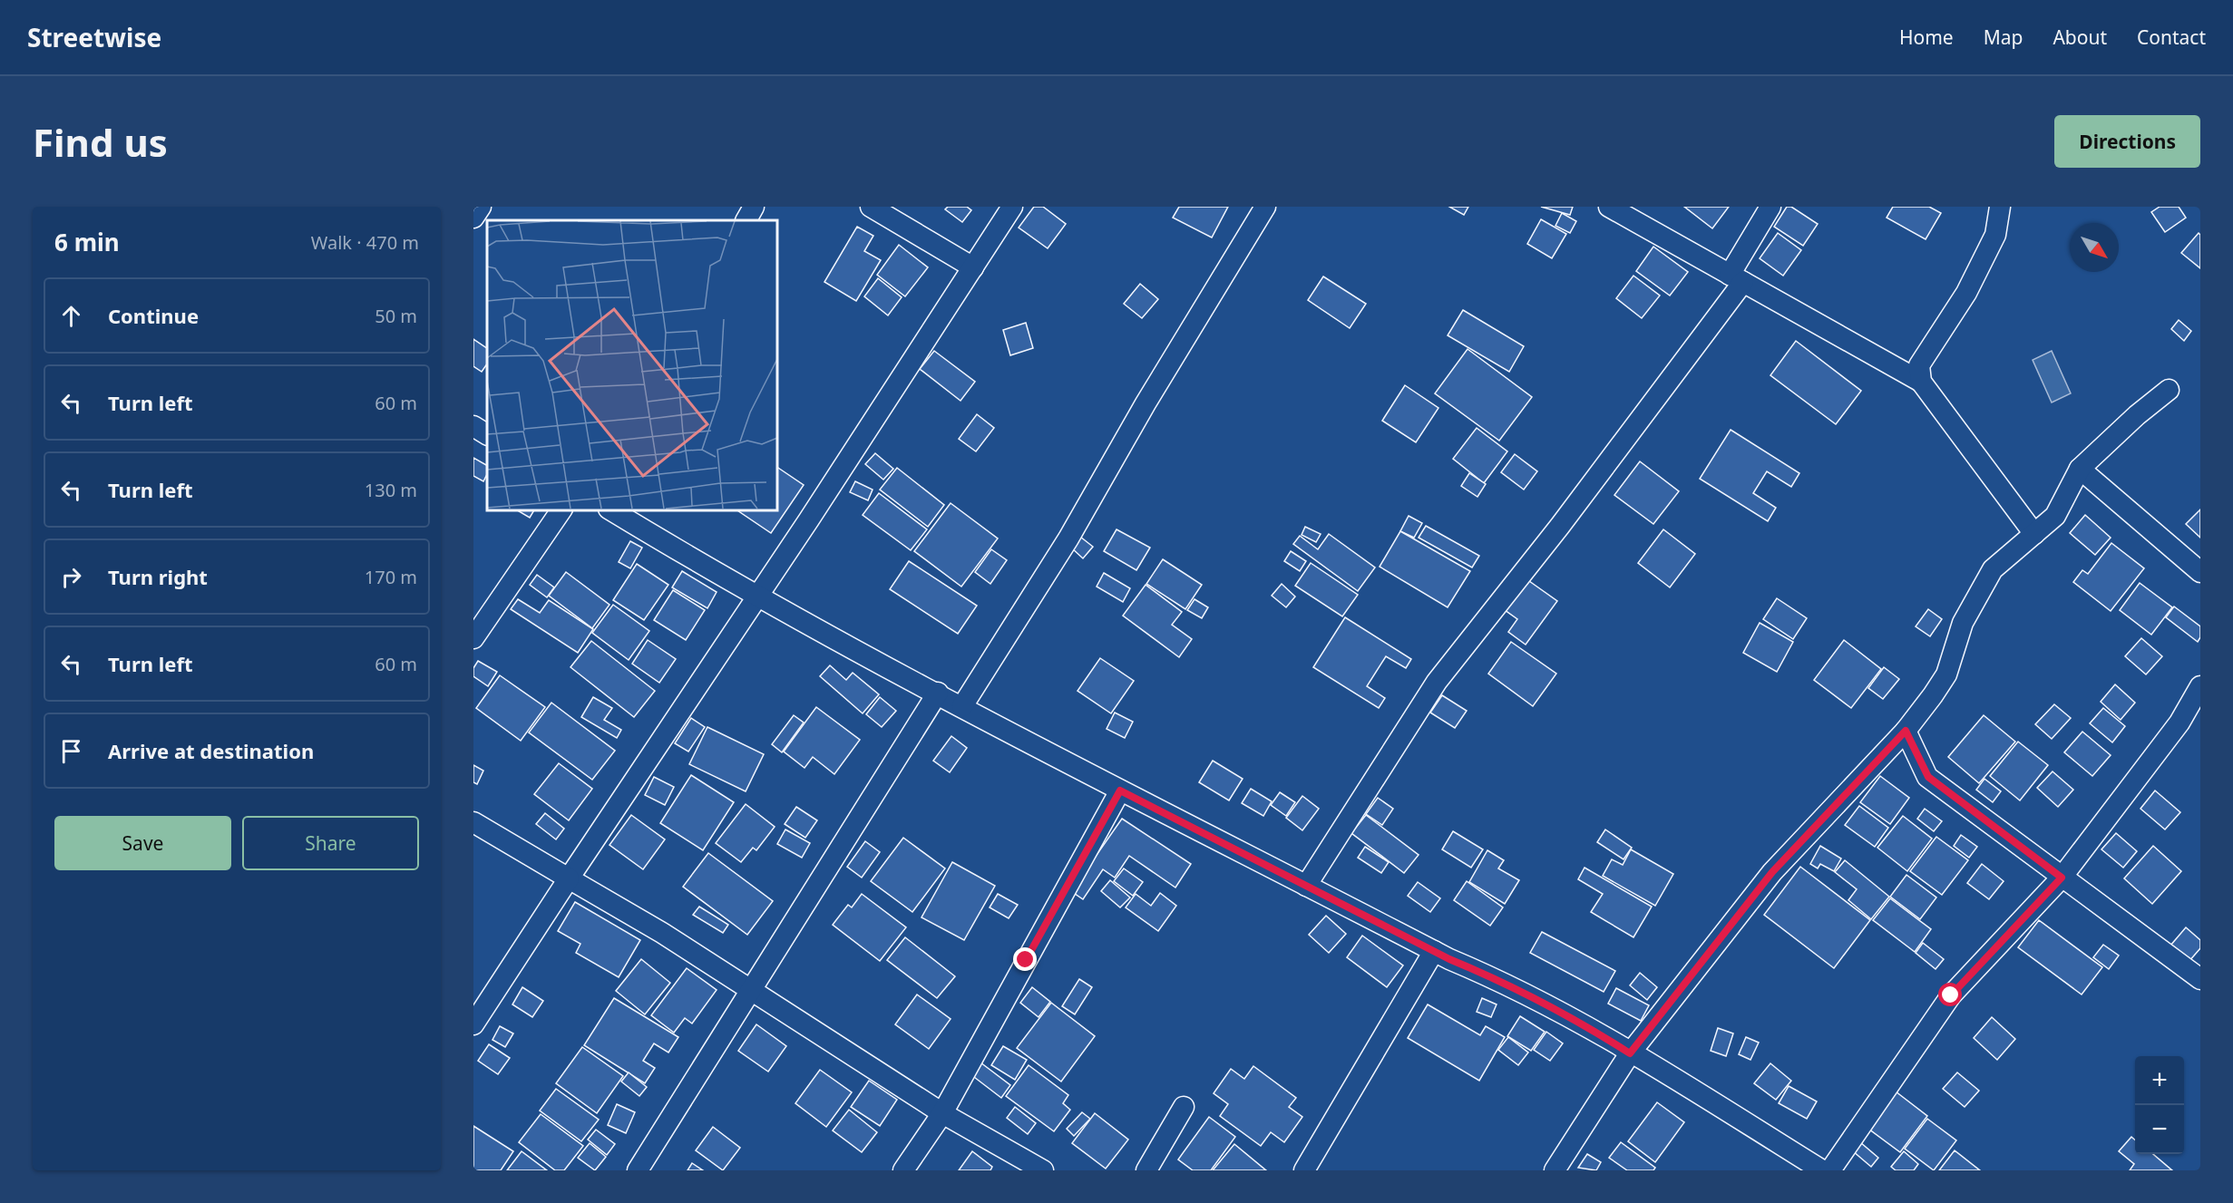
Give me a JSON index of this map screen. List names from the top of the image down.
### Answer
{
  "north": "bottom right",
  "page": {
    "header": "Streetwise",
    "nav": [
      "Home",
      "Map",
      "About",
      "Contact"
    ],
    "buttons": [
      "Directions",
      ["Save", "Share"]
    ],
    "title": "Find us",
    "heading": ["6 min", "Walk · 470 m"],
    "list": [
      ["Continue", "50 m"],
      ["Turn left", "60 m"],
      ["Turn left", "130 m"],
      ["Turn right", "170 m"],
      ["Turn left", "60 m"],
      "Arrive at destination"
    ],
    "map_buttons": ["+", "−"]
  }
}
